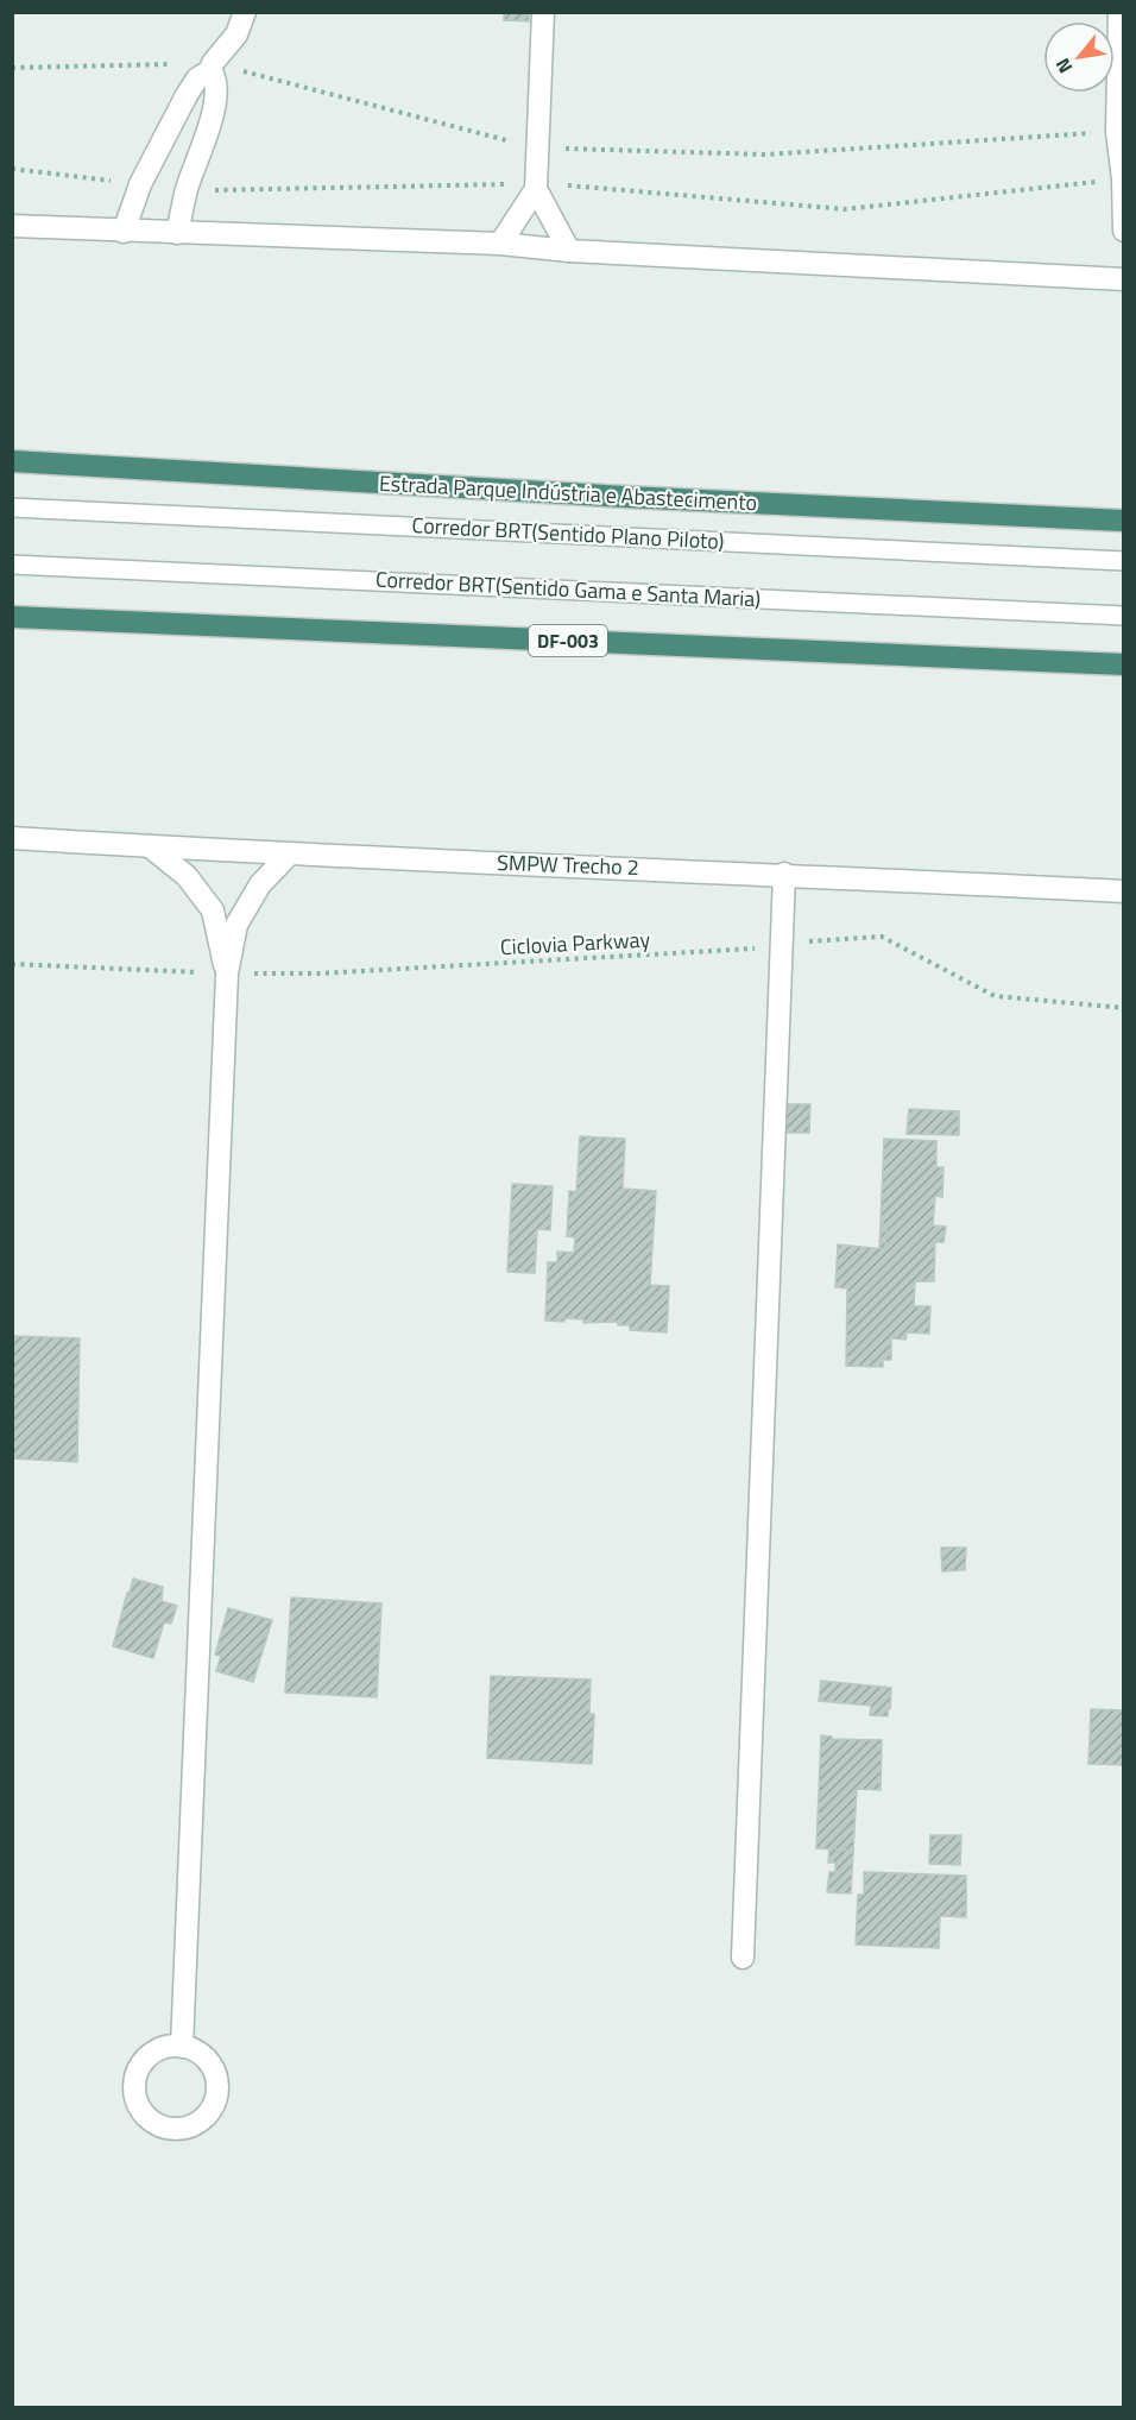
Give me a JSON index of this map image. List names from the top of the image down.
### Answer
{
  "streets": {
    "highway": ["Estrada Parque Indústria e Abastecimento", "DF-003"],
    "street": ["SMPW Trecho 2"],
    "lane": ["Corredor BRT(Sentido Plano Piloto)", "Corredor BRT(Sentido Gama e Santa Maria)"],
    "path": ["Ciclovia Parkway"]
  },
  "north": "bottom left"
}
